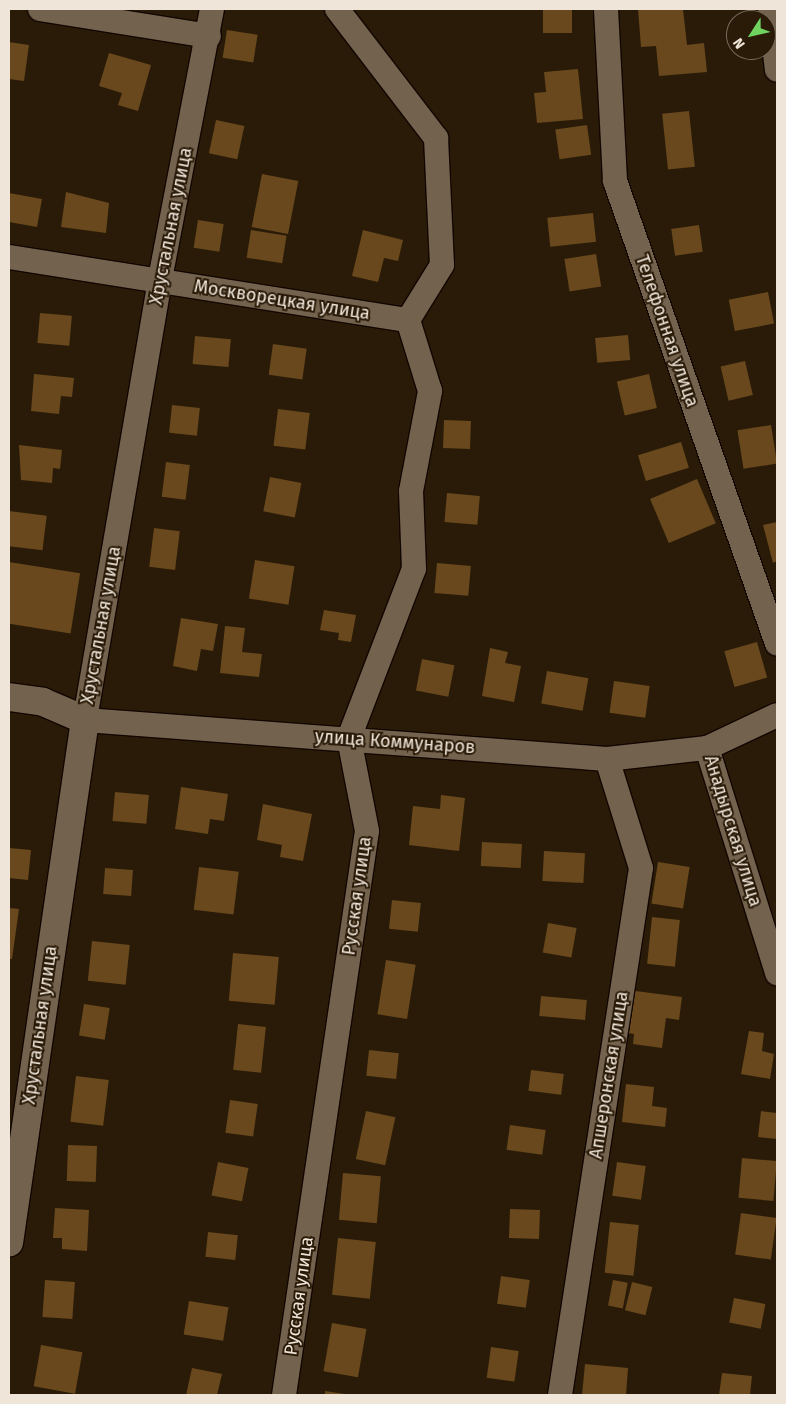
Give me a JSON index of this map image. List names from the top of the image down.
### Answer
{
  "streets": {
    "street": [
      "Хрустальная улица",
      "Москворецкая улица",
      "Телефонная улица",
      "улица Коммунаров",
      "Анадырская улица",
      "Русская улица",
      "Апшеронская улица"
    ]
  },
  "crossings": [
    ["Хрустальная улица", "Москворецкая улица"],
    ["Хрустальная улица", "улица Коммунаров"],
    ["улица Коммунаров", "Анадырская улица"],
    ["улица Коммунаров", "Русская улица"],
    ["улица Коммунаров", "Апшеронская улица"]
  ],
  "north": "bottom left"
}
